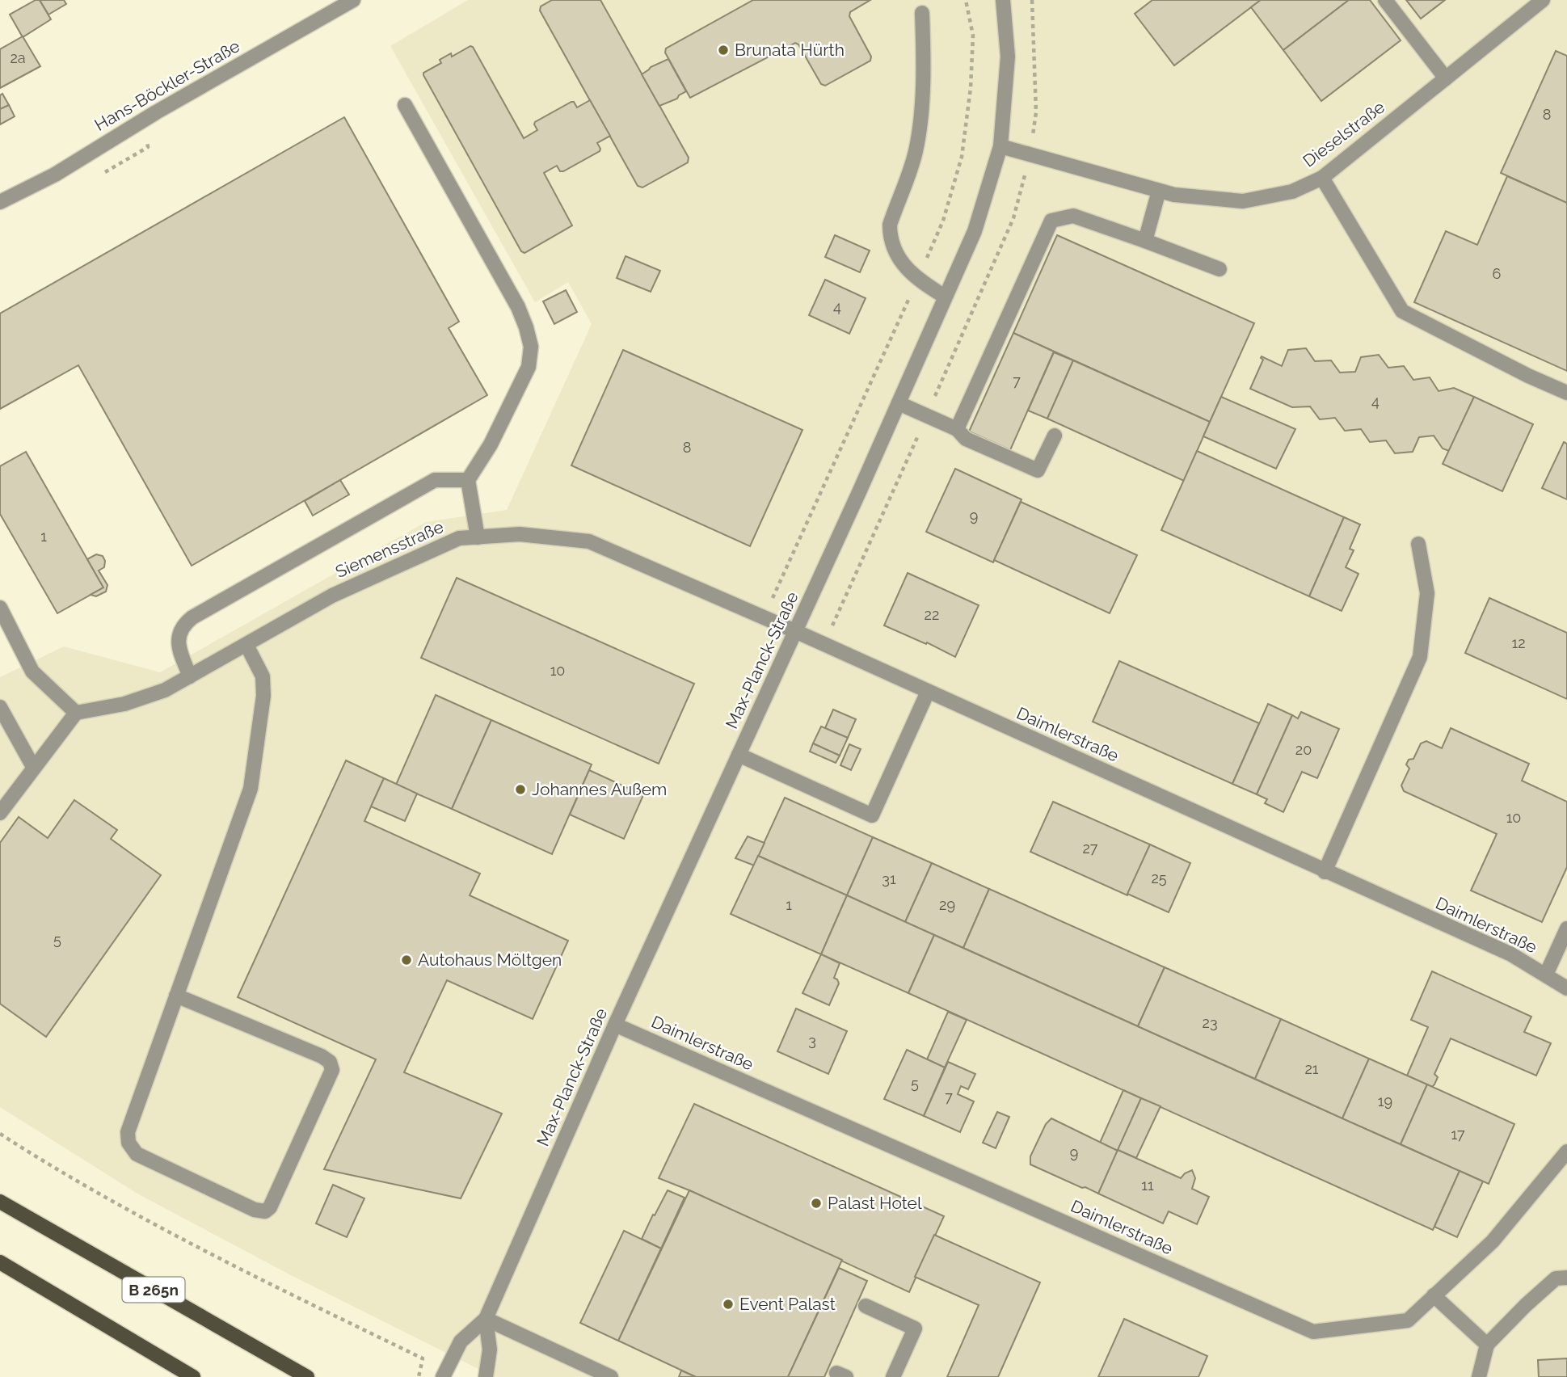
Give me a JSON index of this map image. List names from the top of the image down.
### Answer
{
  "streets": {
    "main road": ["B 265n"],
    "street": [
      "Hans-Böckler-Straße",
      "Dieselstraße",
      "Siemensstraße",
      "Max-Planck-Straße",
      "Daimlerstraße"
    ]
  },
  "crossings": [
    ["Dieselstraße", "Max-Planck-Straße"],
    ["Siemensstraße", "Max-Planck-Straße"],
    ["Siemensstraße", "Daimlerstraße"],
    ["Max-Planck-Straße", "Daimlerstraße"]
  ],
  "places": [
    "Brunata Hürth",
    "Johannes Außem",
    "Autohaus Möltgen",
    "Palast Hotel",
    "Event Palast"
  ],
  "house_numbers": [
    "2a",
    "8",
    "6",
    "4",
    "7",
    "4",
    "8",
    "9",
    "1",
    "22",
    "12",
    "10",
    "20",
    "10",
    "27",
    "25",
    "31",
    "1",
    "29",
    "5",
    "23",
    "3",
    "21",
    "5",
    "7",
    "19",
    "17",
    "9",
    "11"
  ]
}
